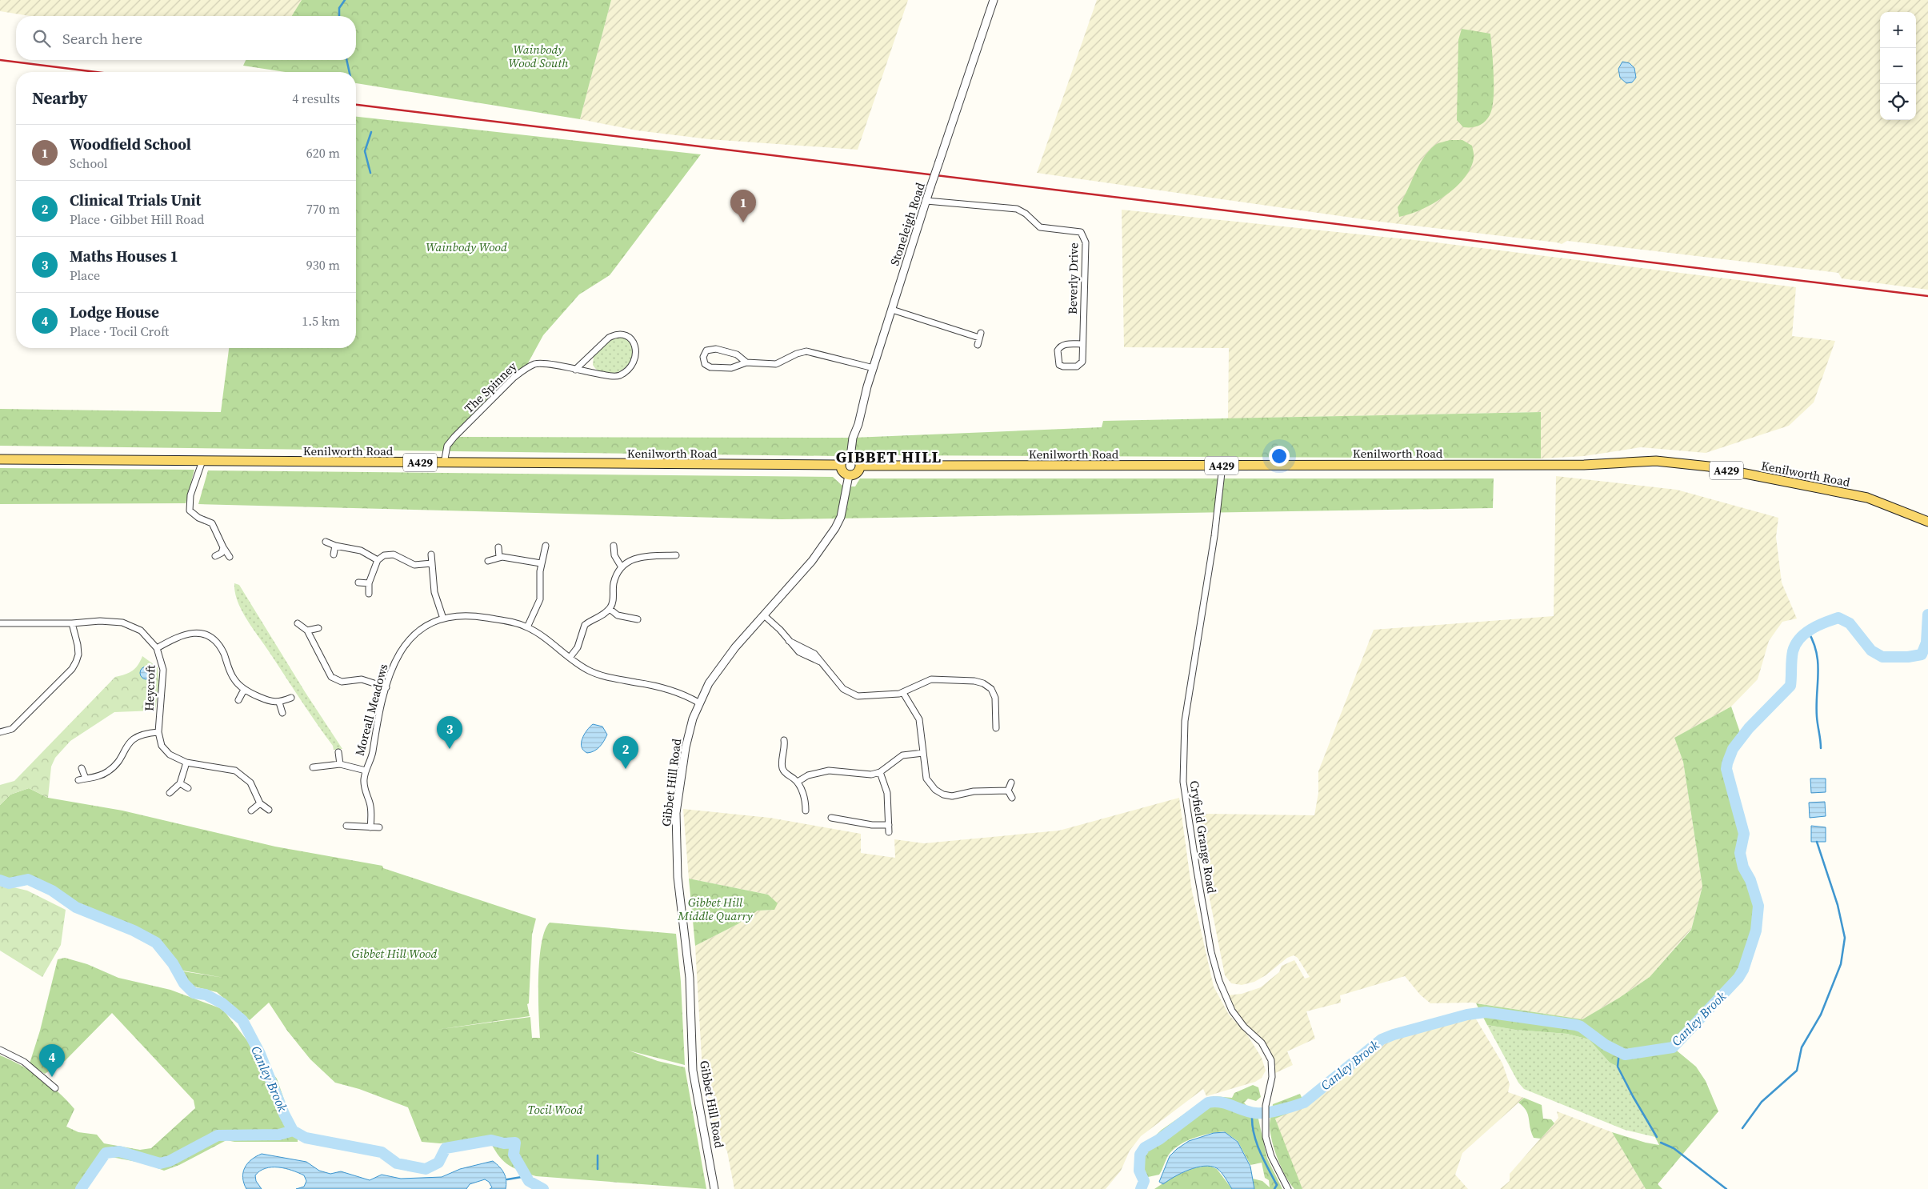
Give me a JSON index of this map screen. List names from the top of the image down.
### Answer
{
  "streets": {
    "main road": ["Kenilworth Road", "A429"],
    "street": [
      "Stoneleigh Road",
      "Beverly Drive",
      "The Spinney",
      "Heycroft",
      "Moreall Meadows",
      "Gibbet Hill Road",
      "Cryfield Grange Road"
    ]
  },
  "crossings": [
    ["Stoneleigh Road", "Beverly Drive"],
    ["Stoneleigh Road", "Kenilworth Road"],
    ["Stoneleigh Road", "Gibbet Hill Road"],
    ["The Spinney", "Kenilworth Road"],
    ["Kenilworth Road", "Gibbet Hill Road"],
    ["Kenilworth Road", "Cryfield Grange Road"],
    ["Moreall Meadows", "Gibbet Hill Road"]
  ],
  "districts": ["GIBBET HILL"],
  "water": ["Canley Brook"],
  "parks": [
    "Wainbody Wood South",
    "Wainbody Wood",
    "Gibbet Hill Middle Quarry",
    "Gibbet Hill Wood",
    "Tocil Wood"
  ],
  "page": {
    "map_buttons": ["+", "−"],
    "search": "Search here",
    "heading": ["Nearby", "4 results"],
    "list": [
      {
        "mark": "1",
        "name": "Woodfield School",
        "note": "School",
        "value": "620 m"
      },
      {
        "mark": "2",
        "name": "Clinical Trials Unit",
        "note": "Place · Gibbet Hill Road",
        "value": "770 m"
      },
      {
        "mark": "3",
        "name": "Maths Houses 1",
        "note": "Place",
        "value": "930 m"
      },
      {
        "mark": "4",
        "name": "Lodge House",
        "note": "Place · Tocil Croft",
        "value": "1.5 km"
      }
    ],
    "pins": [
      "1",
      "3",
      "2",
      "4"
    ]
  }
}
